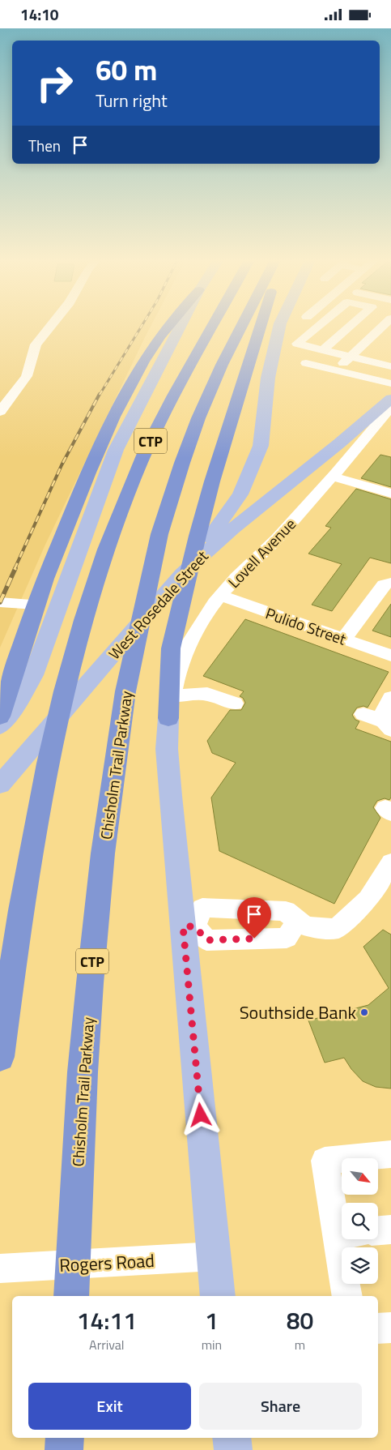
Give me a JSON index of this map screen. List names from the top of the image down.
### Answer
{
  "streets": {
    "highway": ["CTP", "Chisholm Trail Parkway"],
    "main road": ["West Rosedale Street"],
    "street": ["Lovell Avenue", "Pulido Street", "Rogers Road"]
  },
  "crossings": [
    ["Lovell Avenue", "Pulido Street"]
  ],
  "places": ["Southside Bank"],
  "north": "bottom right",
  "page": {
    "status": "14:10",
    "turn": ["60 m", "Turn right"],
    "then": "Then",
    "eta": [
      "14:11",
      "Arrival",
      "1",
      "min",
      "80",
      "m"
    ],
    "buttons": ["Exit", "Share"]
  }
}
